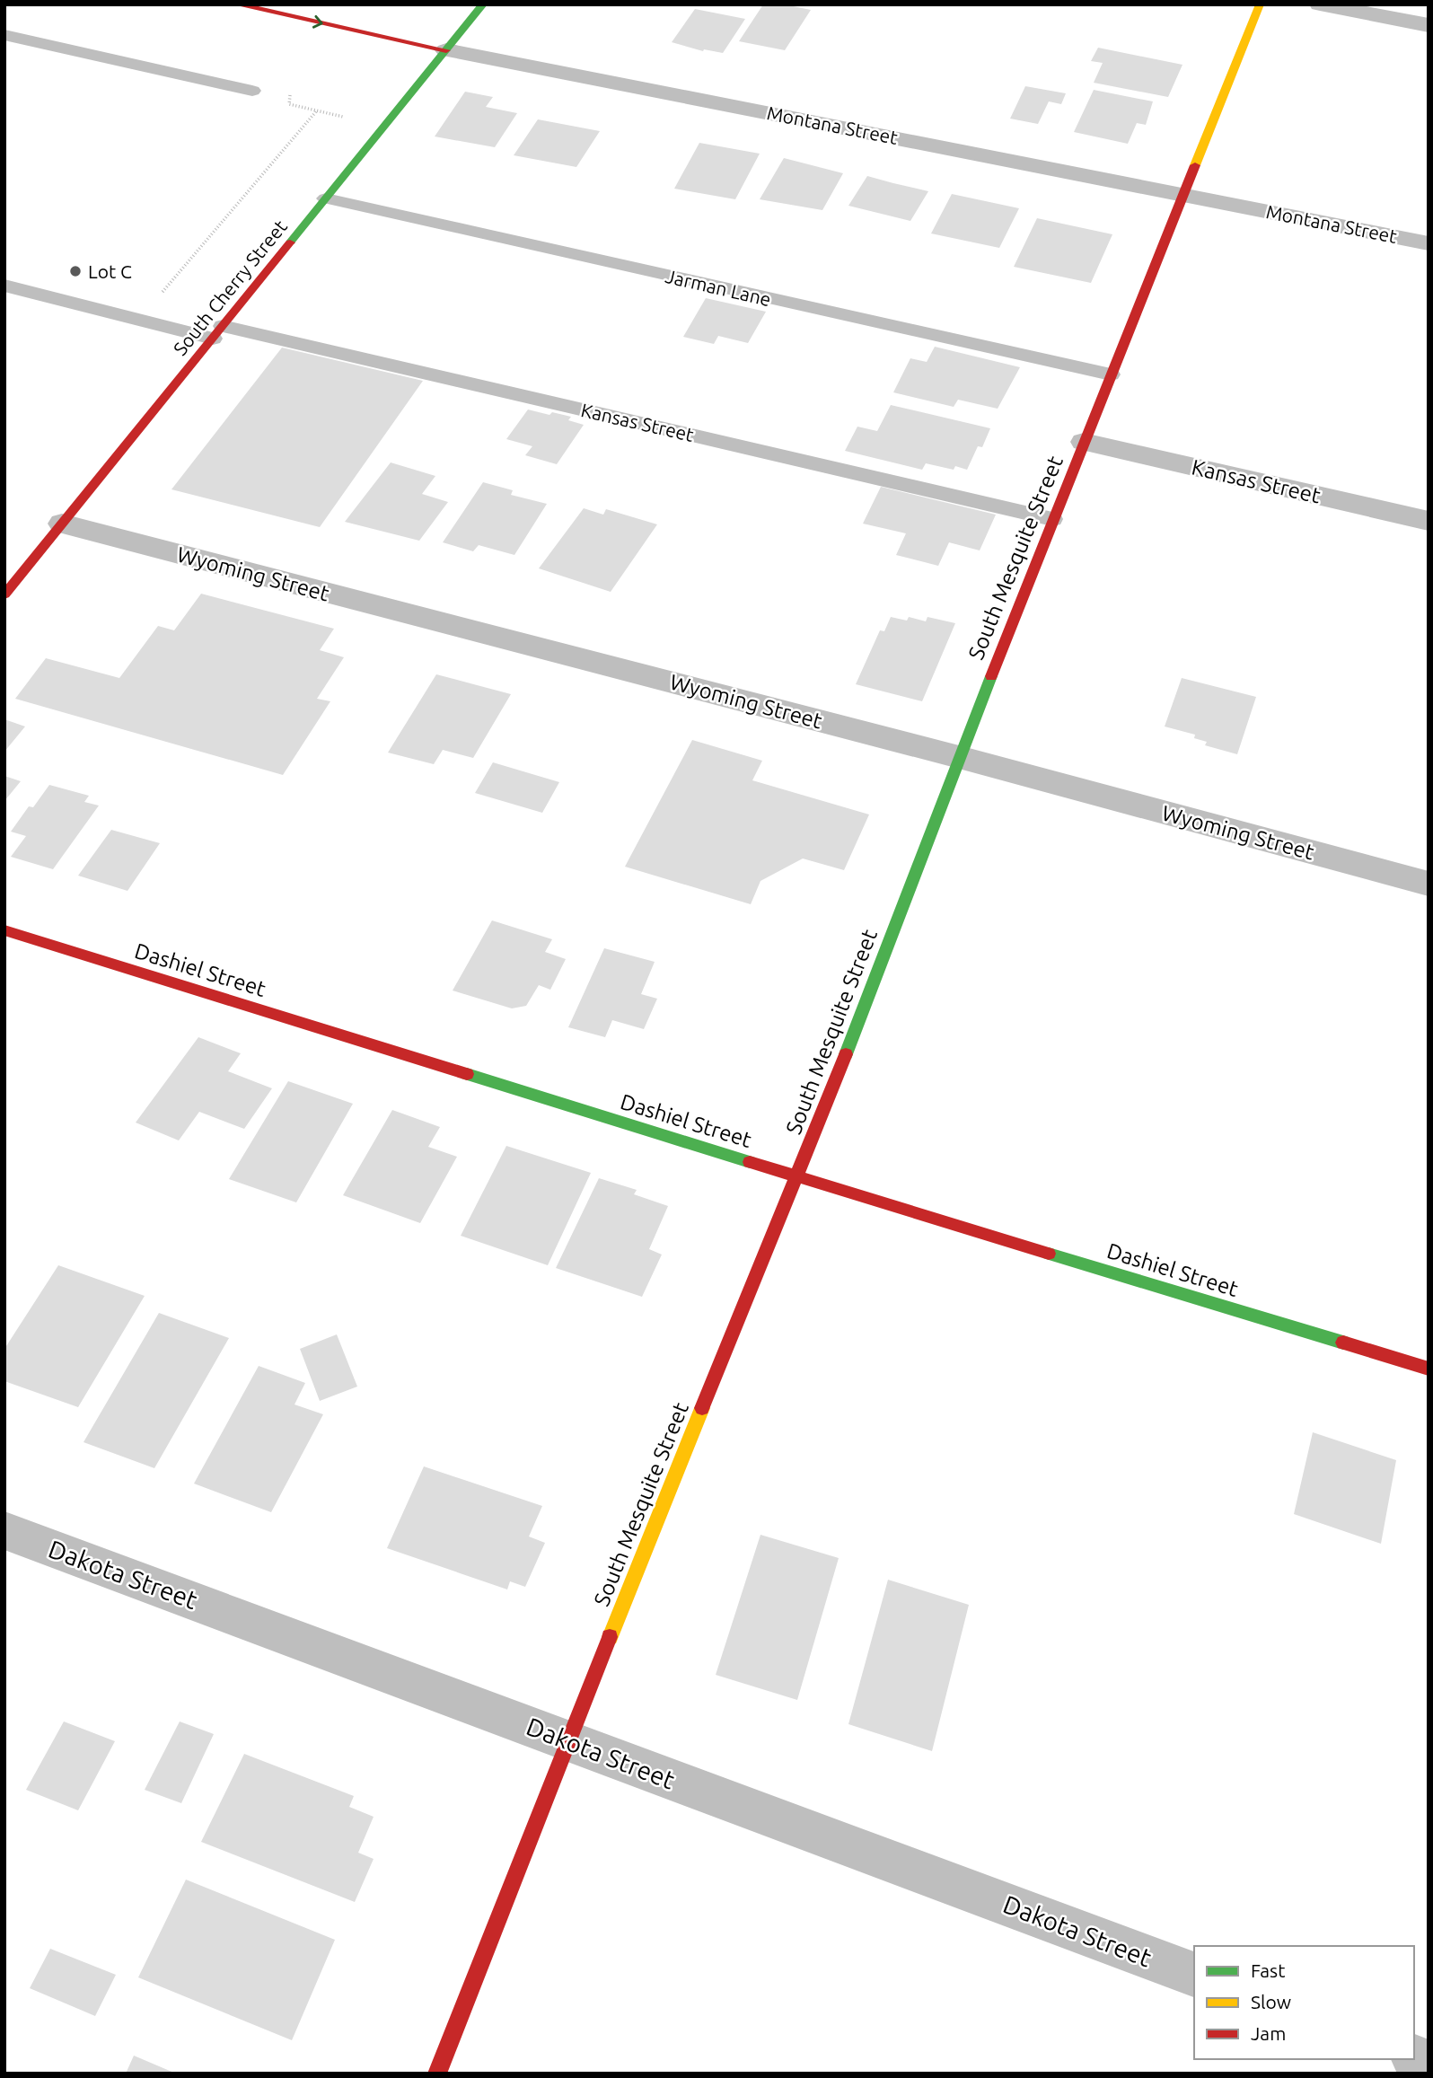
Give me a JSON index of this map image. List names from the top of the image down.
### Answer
{
  "streets": {
    "street": [
      "Montana Street",
      "South Cherry Street",
      "Kansas Street",
      "South Mesquite Street",
      "Wyoming Street",
      "Dashiel Street",
      "Dakota Street"
    ],
    "lane": ["Jarman Lane"]
  },
  "crossings": [
    ["Montana Street", "South Cherry Street"],
    ["Montana Street", "South Mesquite Street"],
    ["South Cherry Street", "Jarman Lane"],
    ["South Cherry Street", "Kansas Street"],
    ["South Cherry Street", "Wyoming Street"],
    ["Jarman Lane", "South Mesquite Street"],
    ["Kansas Street", "South Mesquite Street"],
    ["South Mesquite Street", "Wyoming Street"],
    ["South Mesquite Street", "Dashiel Street"],
    ["South Mesquite Street", "Dakota Street"]
  ],
  "places": ["Lot C"],
  "legend": ["Fast", "Slow", "Jam"]
}
